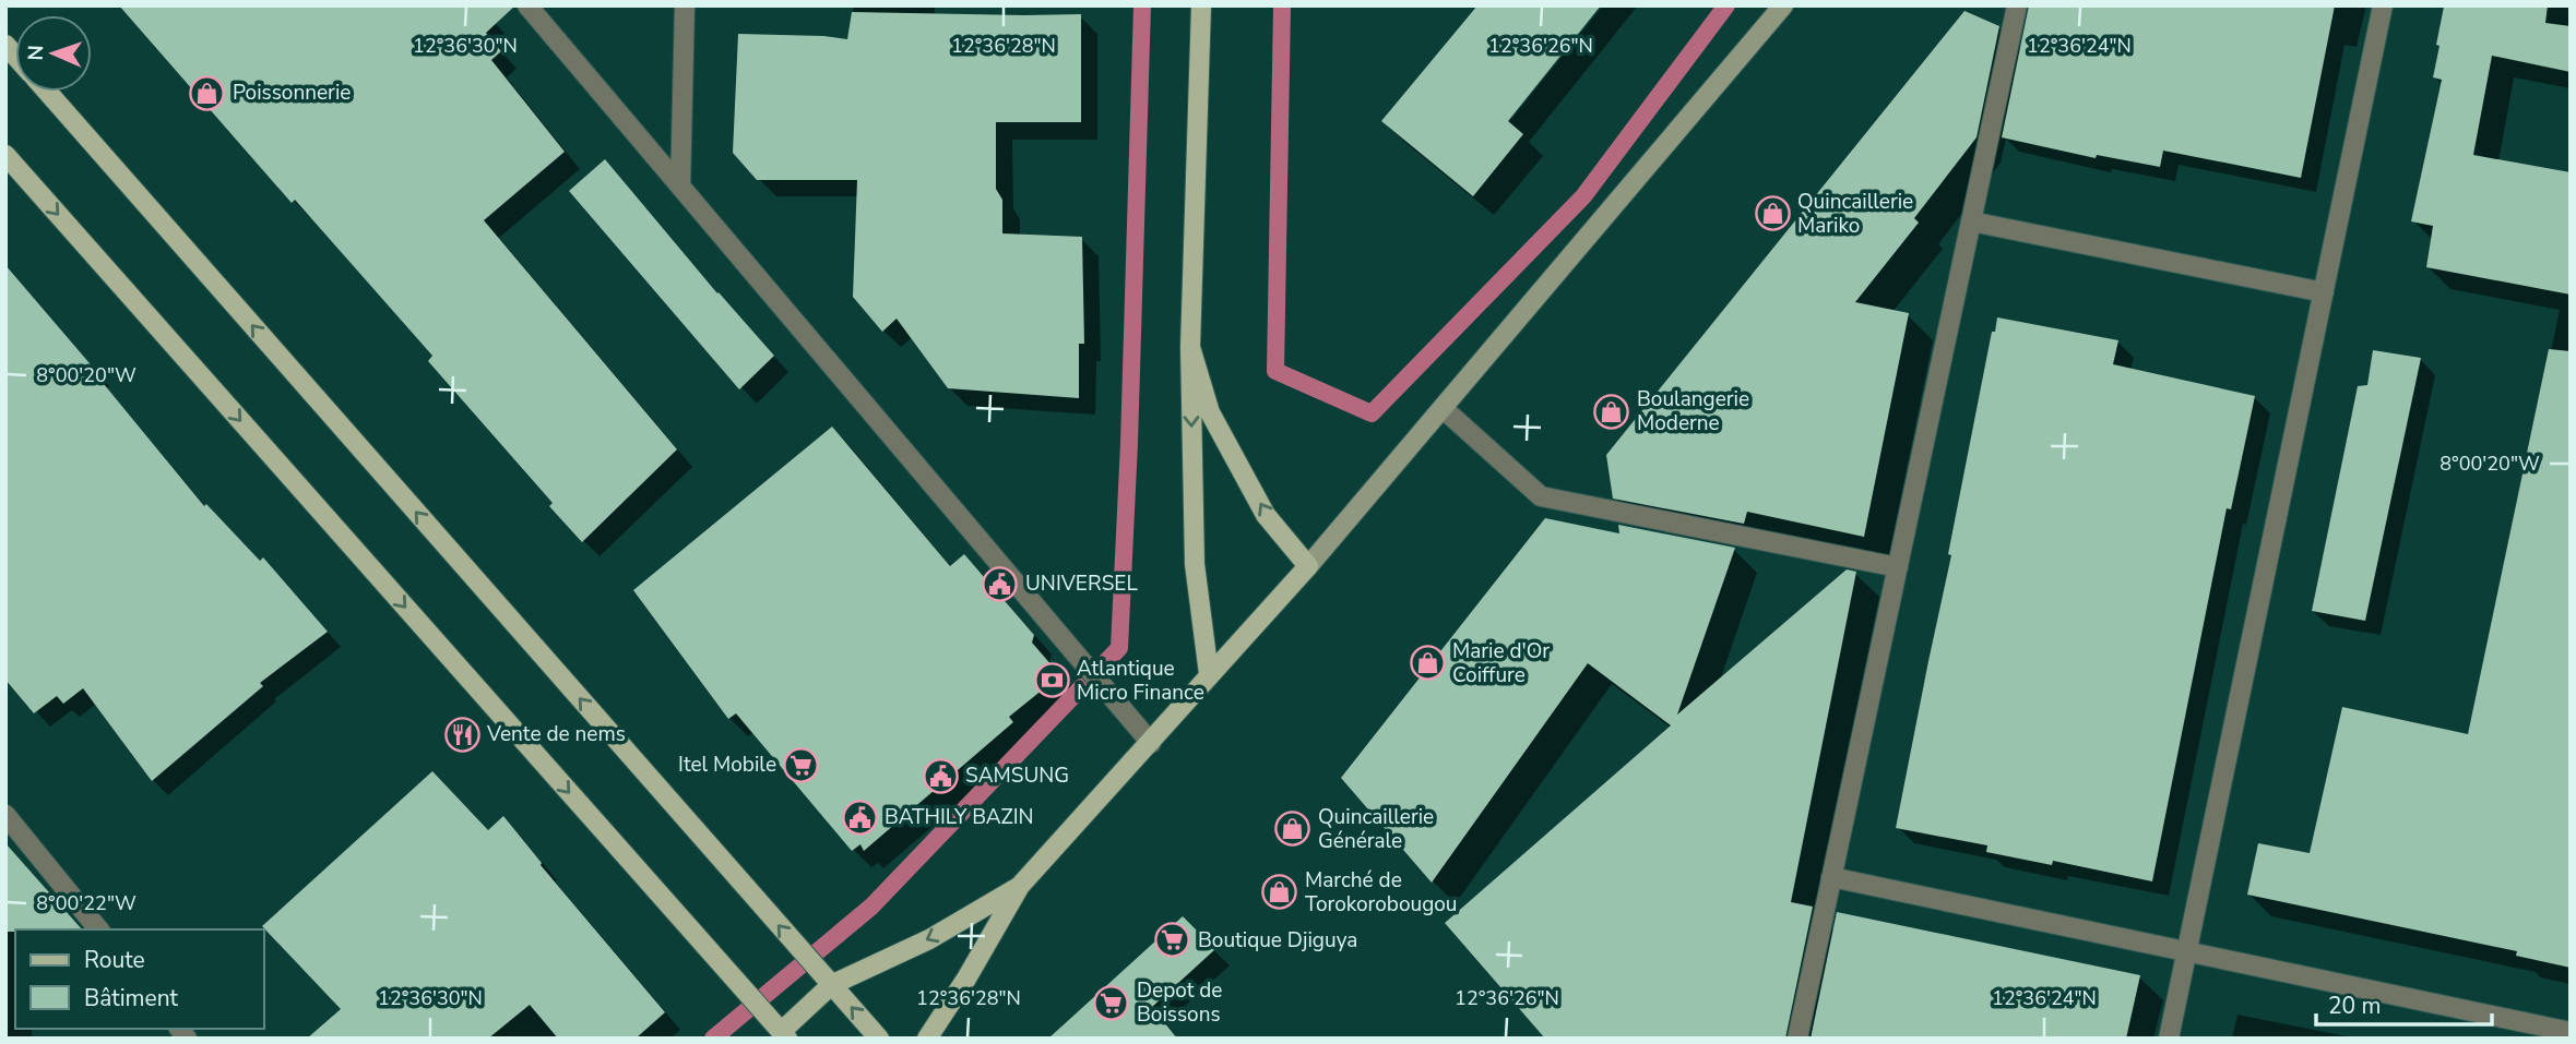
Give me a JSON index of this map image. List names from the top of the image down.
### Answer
{
  "places": {
    "shop": [
      "Poissonnerie",
      "Quincaillerie Mariko",
      "Boulangerie Moderne",
      "Marie d'Or Coiffure",
      "Quincaillerie Générale",
      "Marché de Torokorobougou"
    ],
    "public building": ["UNIVERSEL", "SAMSUNG", "BATHILY BAZIN"],
    "bank": ["Atlantique Micro Finance"],
    "restaurant": ["Vente de nems"],
    "supermarket": ["Itel Mobile", "Boutique Djiguya", "Depot de Boissons"]
  },
  "legend": ["Route", "Bâtiment"],
  "scale_bar": "20 m",
  "north": "left",
  "coordinates": [
    "12°36'30\"N",
    "12°36'28\"N",
    "12°36'26\"N",
    "12°36'24\"N",
    "8°00'20\"W",
    "8°00'22\"W"
  ]
}
